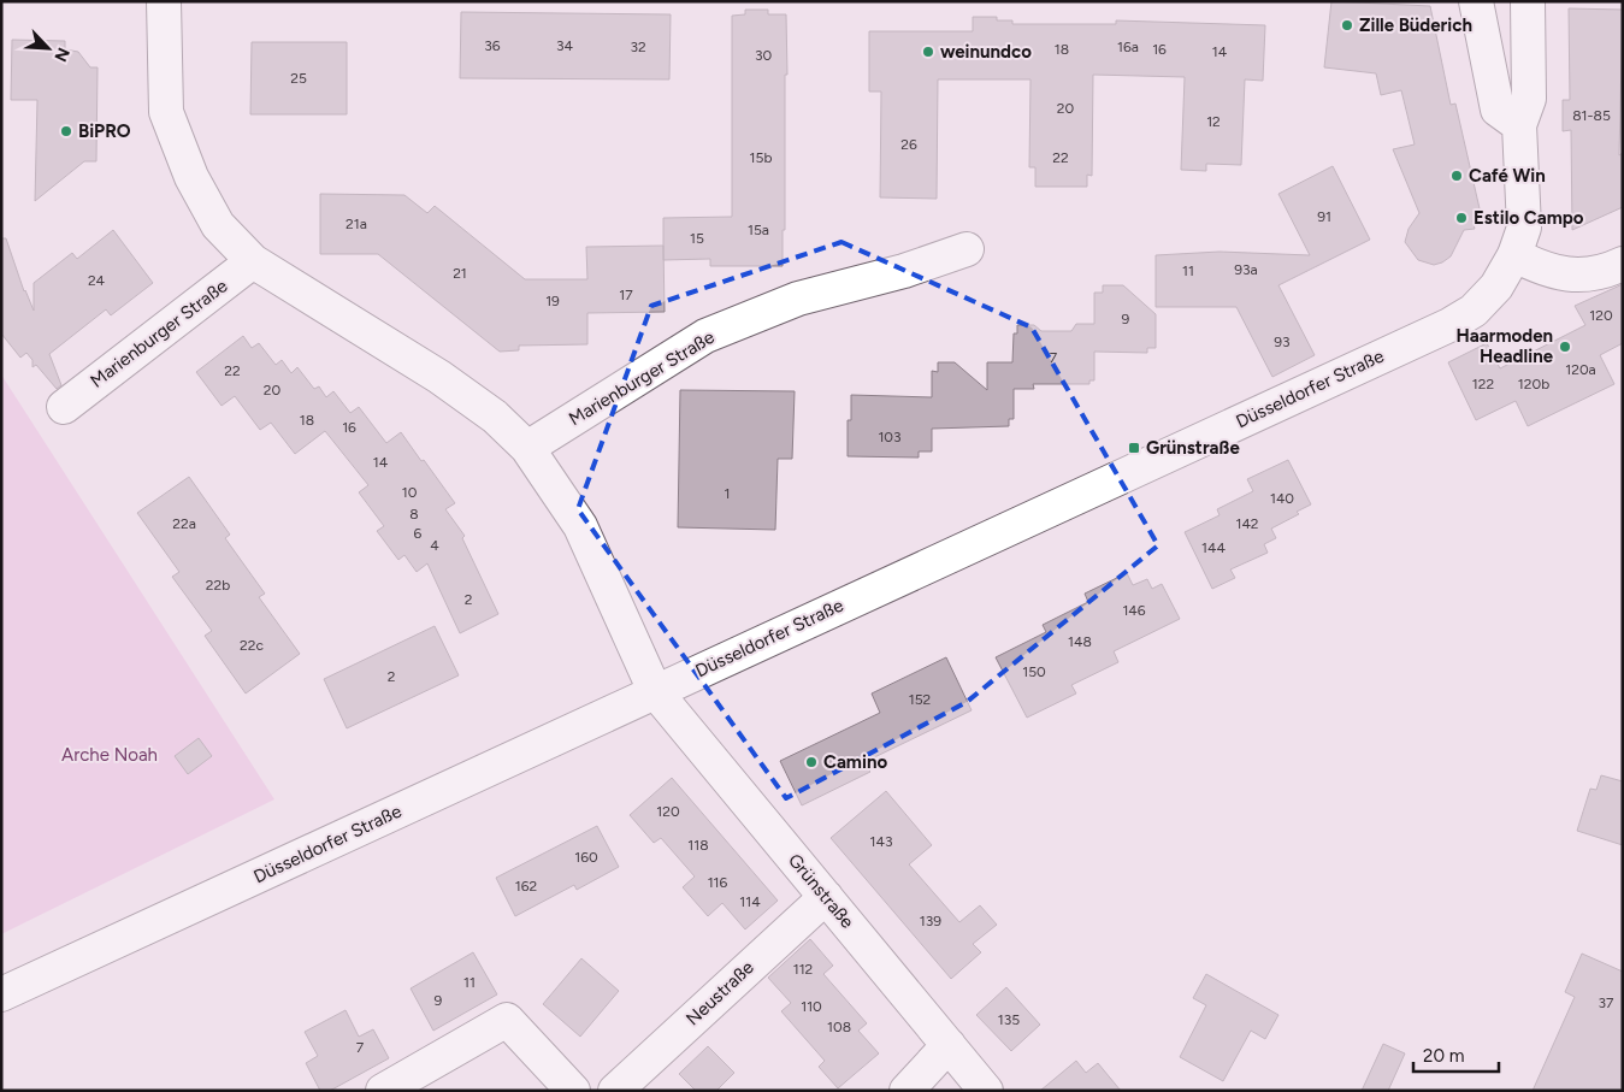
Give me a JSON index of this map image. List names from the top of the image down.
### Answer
{
  "streets": {
    "street": [
      "Marienburger Straße",
      "Düsseldorfer Straße",
      "Grünstraße",
      "Neustraße"
    ]
  },
  "crossings": [
    ["Düsseldorfer Straße", "Grünstraße"],
    ["Grünstraße", "Neustraße"]
  ],
  "parks": ["Arche Noah"],
  "places": {
    "other": [
      "Zille Büderich",
      "weinundco",
      "BiPRO",
      "Café Win",
      "Estilo Campo",
      "Haarmoden Headline",
      "Camino"
    ],
    "transit": ["Grünstraße"]
  },
  "house_numbers": [
    "36",
    "34",
    "32",
    "16a",
    "18",
    "16",
    "14",
    "30",
    "25",
    "20",
    "81-85",
    "12",
    "26",
    "15b",
    "22",
    "91",
    "21a",
    "15a",
    "15",
    "93a",
    "11",
    "21",
    "24",
    "17",
    "19",
    "120",
    "9",
    "93",
    "7",
    "120a",
    "22",
    "122",
    "120b",
    "20",
    "18",
    "16",
    "103",
    "14",
    "10",
    "1",
    "140",
    "8",
    "22a",
    "142",
    "6",
    "4",
    "144",
    "22b",
    "2",
    "146",
    "148",
    "22c",
    "150",
    "2",
    "152",
    "120",
    "143",
    "118",
    "160",
    "116",
    "162",
    "114",
    "139",
    "112",
    "11",
    "9",
    "37",
    "110",
    "135",
    "108",
    "7"
  ],
  "scale_bar": "20 m",
  "north": "bottom right"
}
